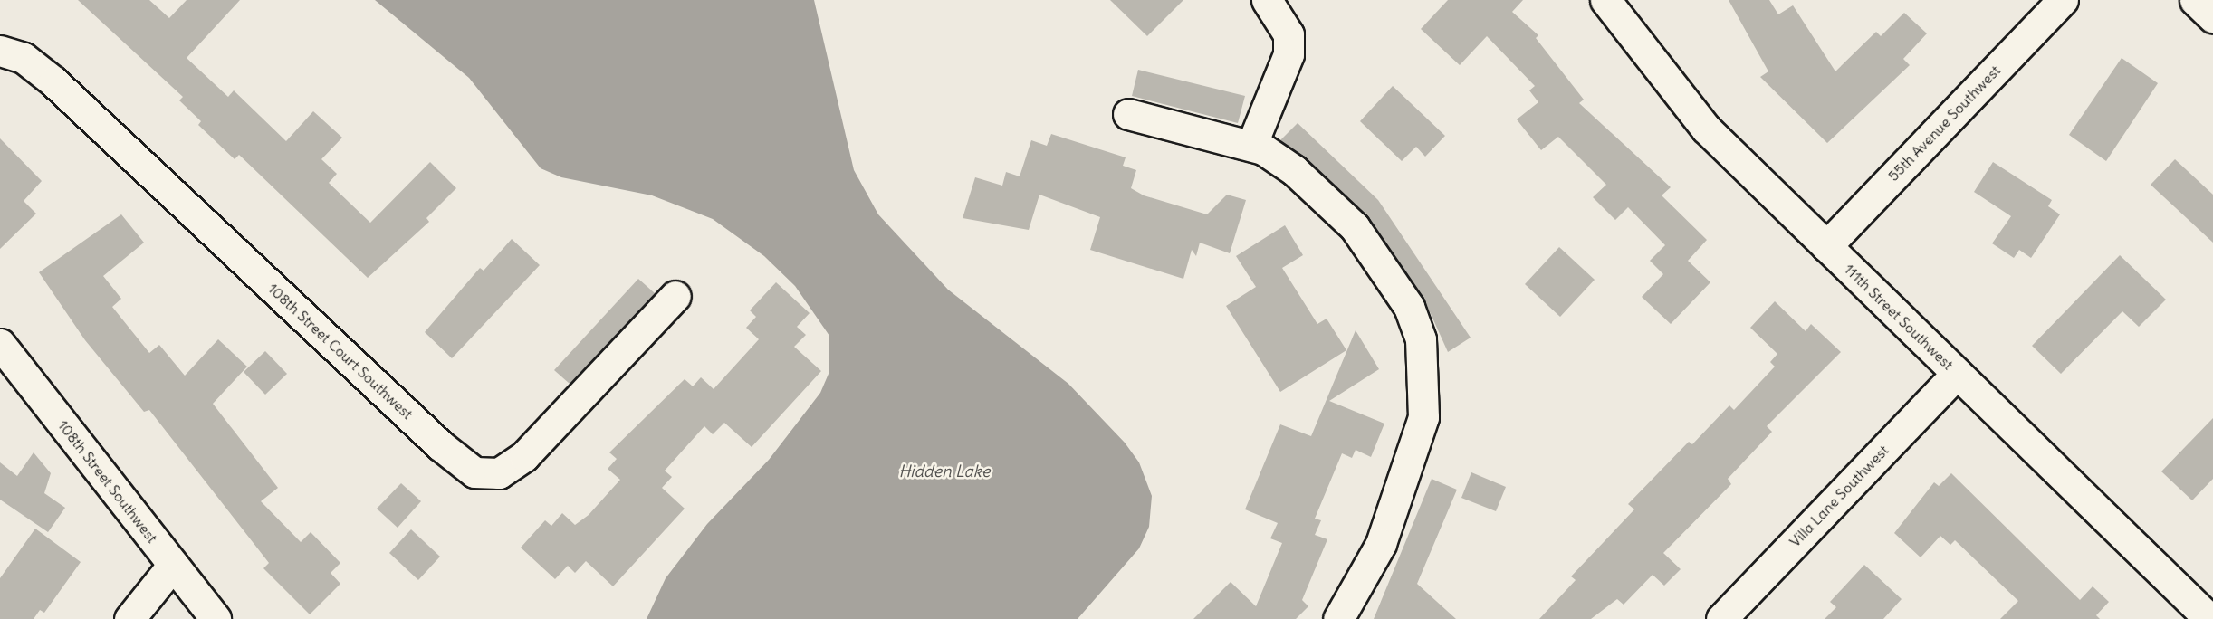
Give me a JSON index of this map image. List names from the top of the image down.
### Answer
{
  "streets": {
    "street": [
      "55th Avenue Southwest",
      "111th Street Southwest",
      "108th Street Court Southwest",
      "108th Street Southwest",
      "Villa Lane Southwest"
    ]
  },
  "crossings": [
    ["55th Avenue Southwest", "111th Street Southwest"],
    ["111th Street Southwest", "Villa Lane Southwest"]
  ],
  "water": ["Hidden Lake"]
}
